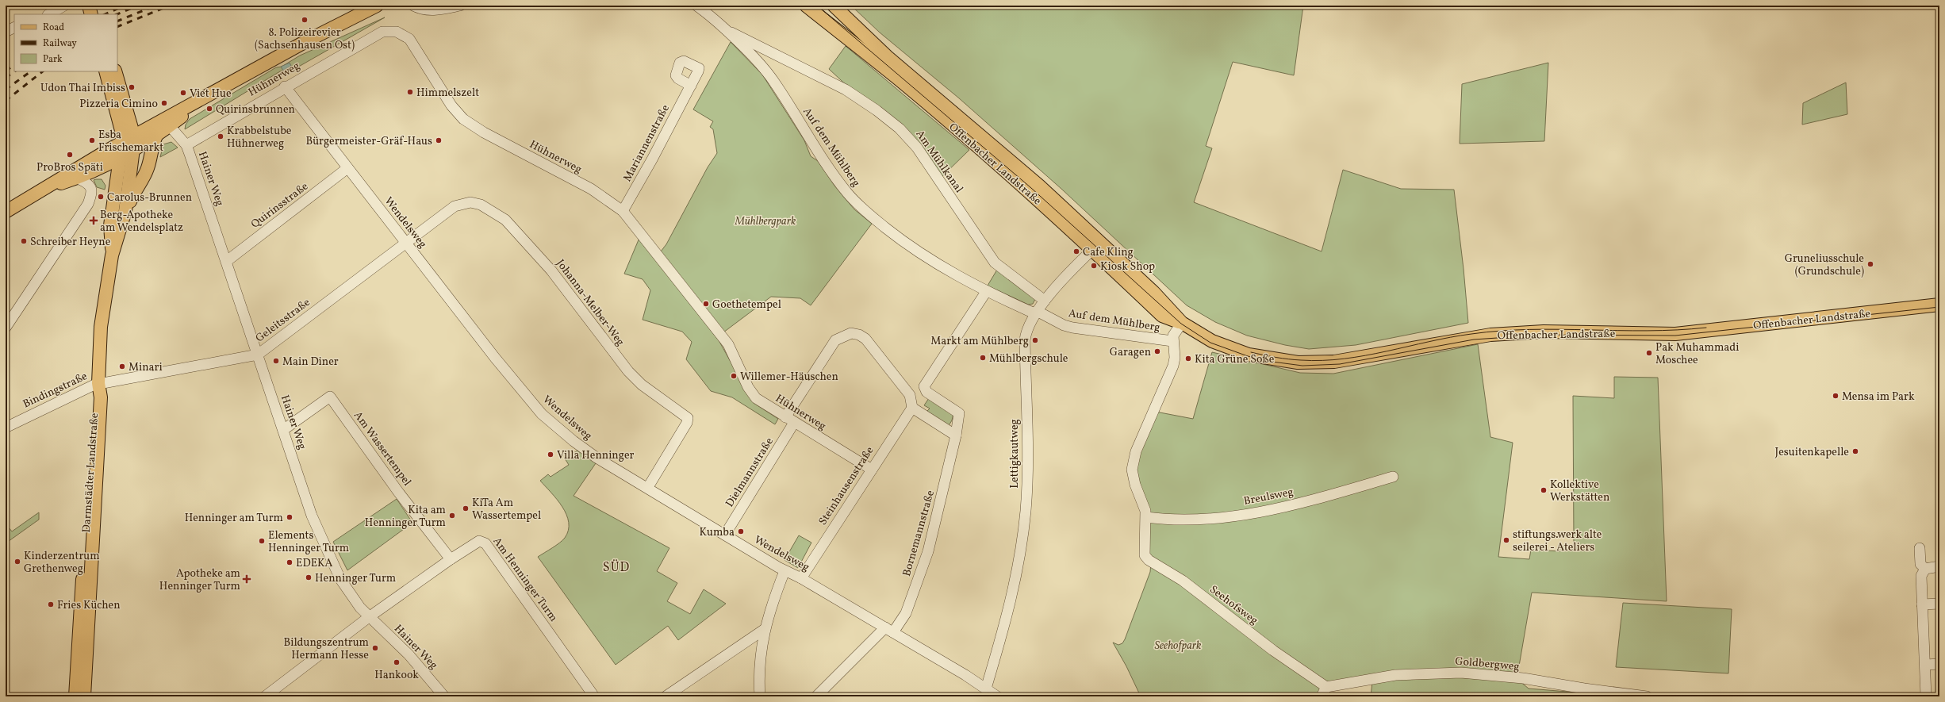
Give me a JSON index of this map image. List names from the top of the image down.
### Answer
{
  "streets": {
    "main road": ["Offenbacher Landstraße", "Darmstädter Landstraße"],
    "street": [
      "Hühnerweg",
      "Mariannenstraße",
      "Auf dem Mühlberg",
      "Am Mühlkanal",
      "Hainer Weg",
      "Quirinsstraße",
      "Wendelsweg",
      "Johanna-Melber-Weg",
      "Geleitsstraße",
      "Bindingstraße",
      "Am Wassertempel",
      "Lettigkautweg",
      "Dielmannstraße",
      "Steinhausenstraße",
      "Breulsweg",
      "Bornemannstraße",
      "Am Henninger Turm",
      "Seehofsweg",
      "Goldbergweg"
    ]
  },
  "crossings": [
    ["Hühnerweg", "Mariannenstraße"],
    ["Hühnerweg", "Hainer Weg"],
    ["Hühnerweg", "Wendelsweg"],
    ["Hühnerweg", "Dielmannstraße"],
    ["Hühnerweg", "Steinhausenstraße"],
    ["Auf dem Mühlberg", "Am Mühlkanal"],
    ["Auf dem Mühlberg", "Lettigkautweg"],
    ["Auf dem Mühlberg", "Bornemannstraße"],
    ["Am Mühlkanal", "Lettigkautweg"],
    ["Offenbacher Landstraße", "Lettigkautweg"],
    ["Hainer Weg", "Quirinsstraße"],
    ["Hainer Weg", "Geleitsstraße"],
    ["Hainer Weg", "Am Wassertempel"],
    ["Hainer Weg", "Am Henninger Turm"],
    ["Quirinsstraße", "Wendelsweg"],
    ["Wendelsweg", "Johanna-Melber-Weg"],
    ["Wendelsweg", "Geleitsstraße"],
    ["Wendelsweg", "Lettigkautweg"],
    ["Wendelsweg", "Dielmannstraße"],
    ["Wendelsweg", "Steinhausenstraße"],
    ["Wendelsweg", "Bornemannstraße"],
    ["Johanna-Melber-Weg", "Geleitsstraße"],
    ["Geleitsstraße", "Bindingstraße"],
    ["Geleitsstraße", "Darmstädter Landstraße"],
    ["Bindingstraße", "Darmstädter Landstraße"],
    ["Am Wassertempel", "Am Henninger Turm"],
    ["Breulsweg", "Seehofsweg"],
    ["Seehofsweg", "Goldbergweg"]
  ],
  "districts": ["SÜD"],
  "parks": ["Mühlbergpark", "Seehofpark"],
  "places": {
    "other": [
      "8. Polizeirevier (Sachsenhausen Ost)",
      "Udon Thai Imbiss",
      "Himmelszelt",
      "Viet Hue",
      "Pizzeria Cimino",
      "Quirinsbrunnen",
      "Krabbelstube Hühnerweg",
      "Esba Frischemarkt",
      "Bürgermeister-Gräf-Haus",
      "ProBros Späti",
      "Carolus-Brunnen",
      "Schreiber Heyne",
      "Cafe Kling",
      "Gruneliusschule (Grundschule)",
      "Kiosk Shop",
      "Goethetempel",
      "Markt am Mühlberg",
      "Garagen",
      "Pak Muhammadi Moschee",
      "Mühlbergschule",
      "Kita Grüne Soße",
      "Main Diner",
      "Minari",
      "Willemer-Häuschen",
      "Mensa im Park",
      "Jesuitenkapelle",
      "Villa Henninger",
      "Kollektive Werkstätten",
      "KiTa Am Wassertempel",
      "Kita am Henninger Turm",
      "Henninger am Turm",
      "Kumba",
      "stiftungs.werk alte seilerei - Ateliers",
      "Elements Henninger Turm",
      "Kinderzentrum Grethenweg",
      "EDEKA",
      "Henninger Turm",
      "Fries Küchen",
      "Bildungszentrum Hermann Hesse",
      "Hankook"
    ],
    "health": ["Berg-Apotheke am Wendelsplatz", "Apotheke am Henninger Turm"]
  },
  "legend": ["Road", "Railway", "Park"]
}
